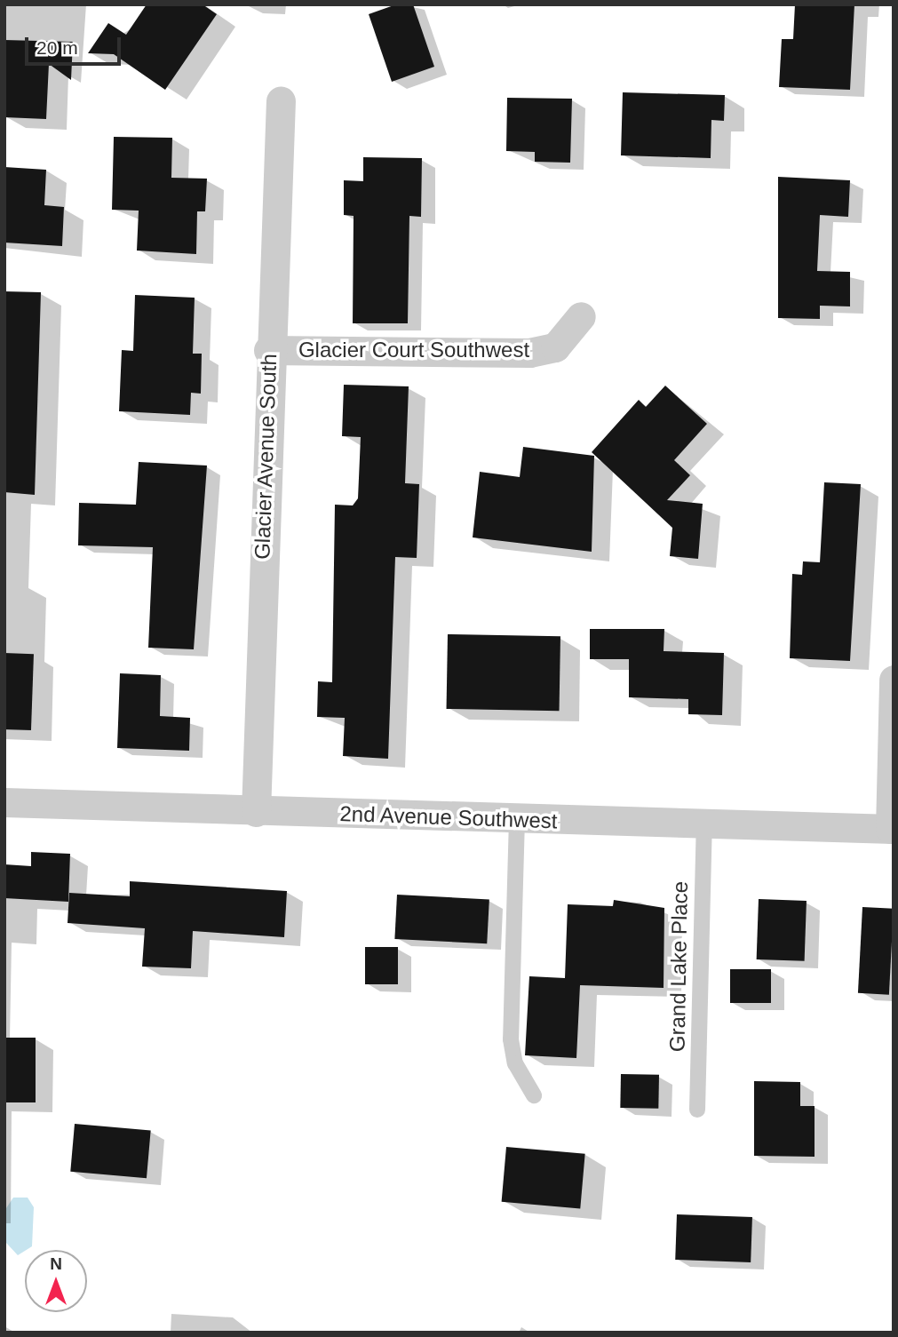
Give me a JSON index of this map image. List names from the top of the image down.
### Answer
{
  "streets": {
    "street": ["Glacier Court Southwest", "Glacier Avenue South", "2nd Avenue Southwest"],
    "lane": ["Grand Lake Place"]
  },
  "crossings": [
    ["Glacier Court Southwest", "Glacier Avenue South"],
    ["Glacier Avenue South", "2nd Avenue Southwest"],
    ["2nd Avenue Southwest", "Grand Lake Place"]
  ],
  "scale_bar": "20 m",
  "north": "top"
}
